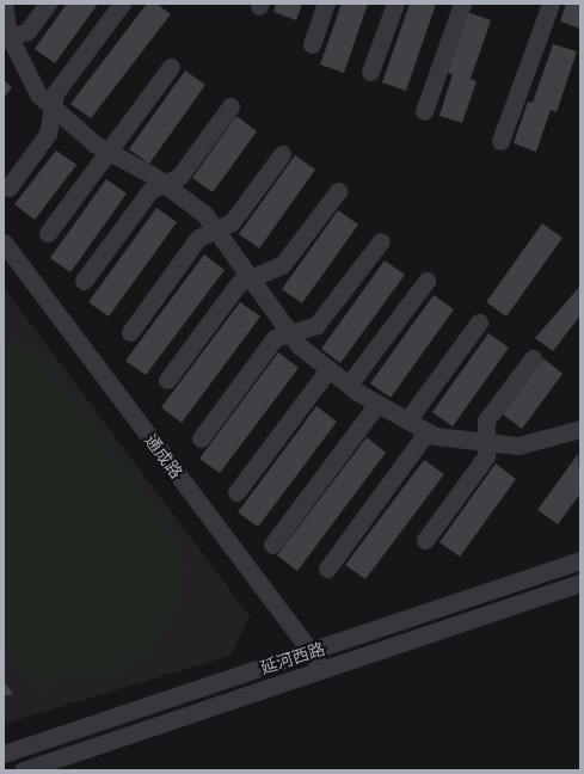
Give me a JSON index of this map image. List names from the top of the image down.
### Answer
{
  "streets": {
    "street": ["通成路", "延河西路"]
  },
  "crossings": [
    ["通成路", "延河西路"]
  ]
}
